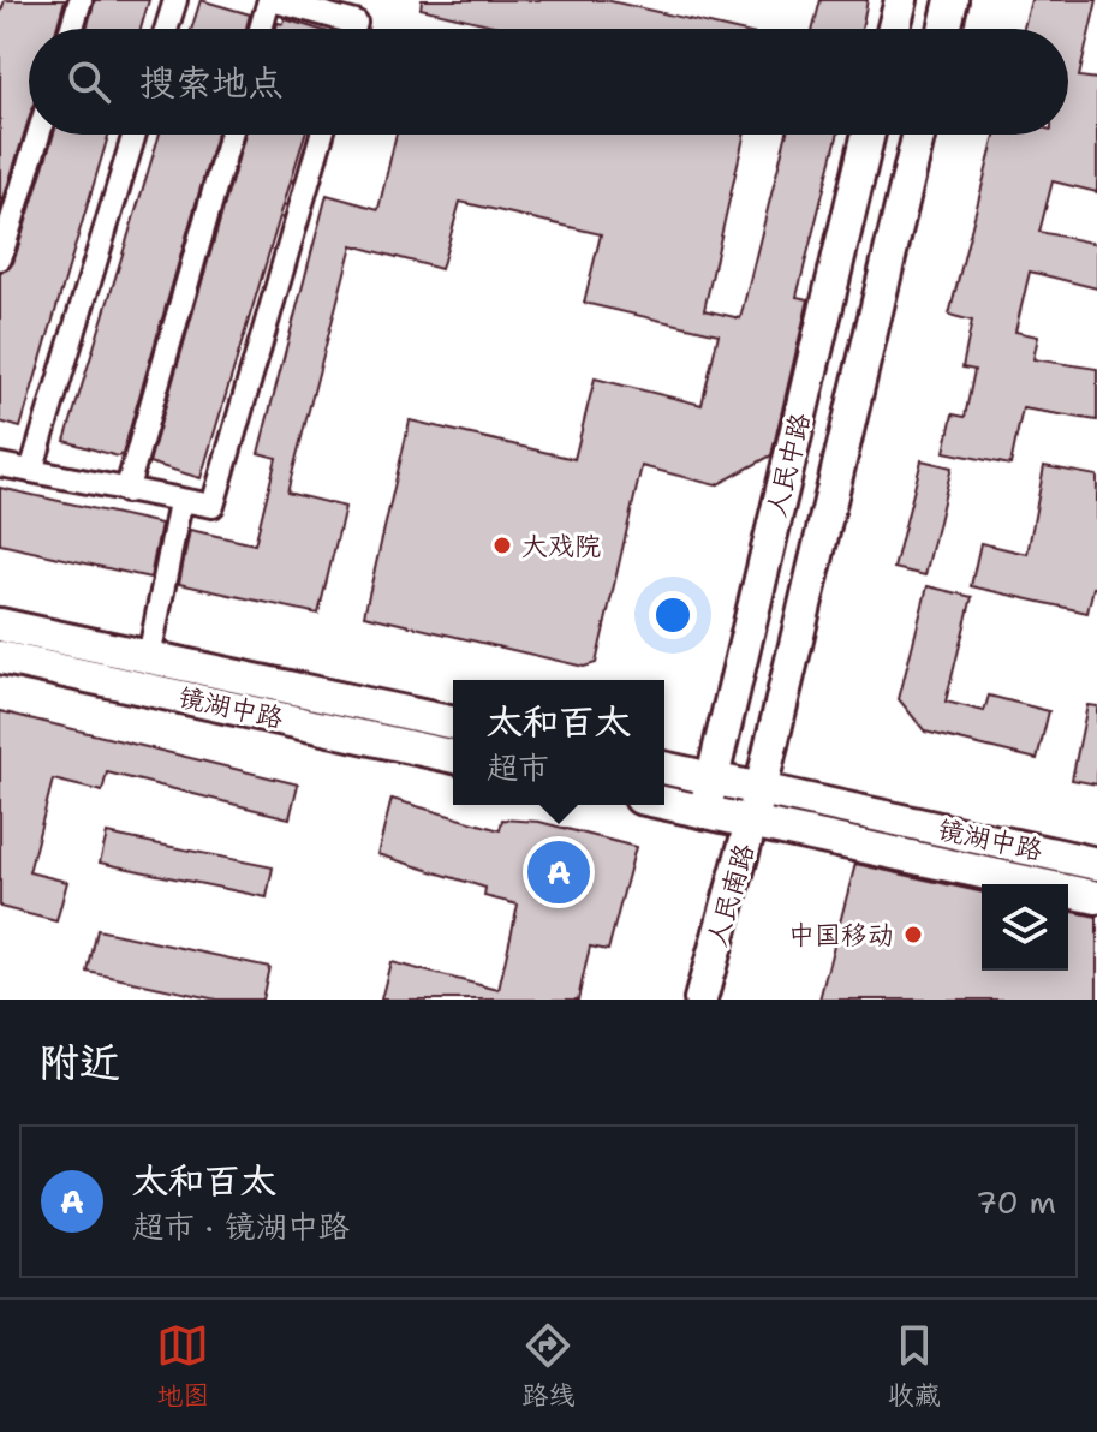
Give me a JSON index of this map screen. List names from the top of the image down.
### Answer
{
  "streets": {
    "main road": ["人民中路", "镜湖中路", "人民南路"]
  },
  "crossings": [
    ["人民中路", "镜湖中路"],
    ["人民中路", "人民南路"],
    ["镜湖中路", "人民南路"]
  ],
  "places": ["大戏院", "中国移动"],
  "page": {
    "search": "搜索地点",
    "popup": ["太和百太", "超市"],
    "pins": "A",
    "heading": "附近",
    "list": [
      {
        "mark": "A",
        "name": "太和百太",
        "note": "超市 · 镜湖中路",
        "value": "70 m"
      }
    ],
    "nav": ["地图", "路线", "收藏"]
  }
}
